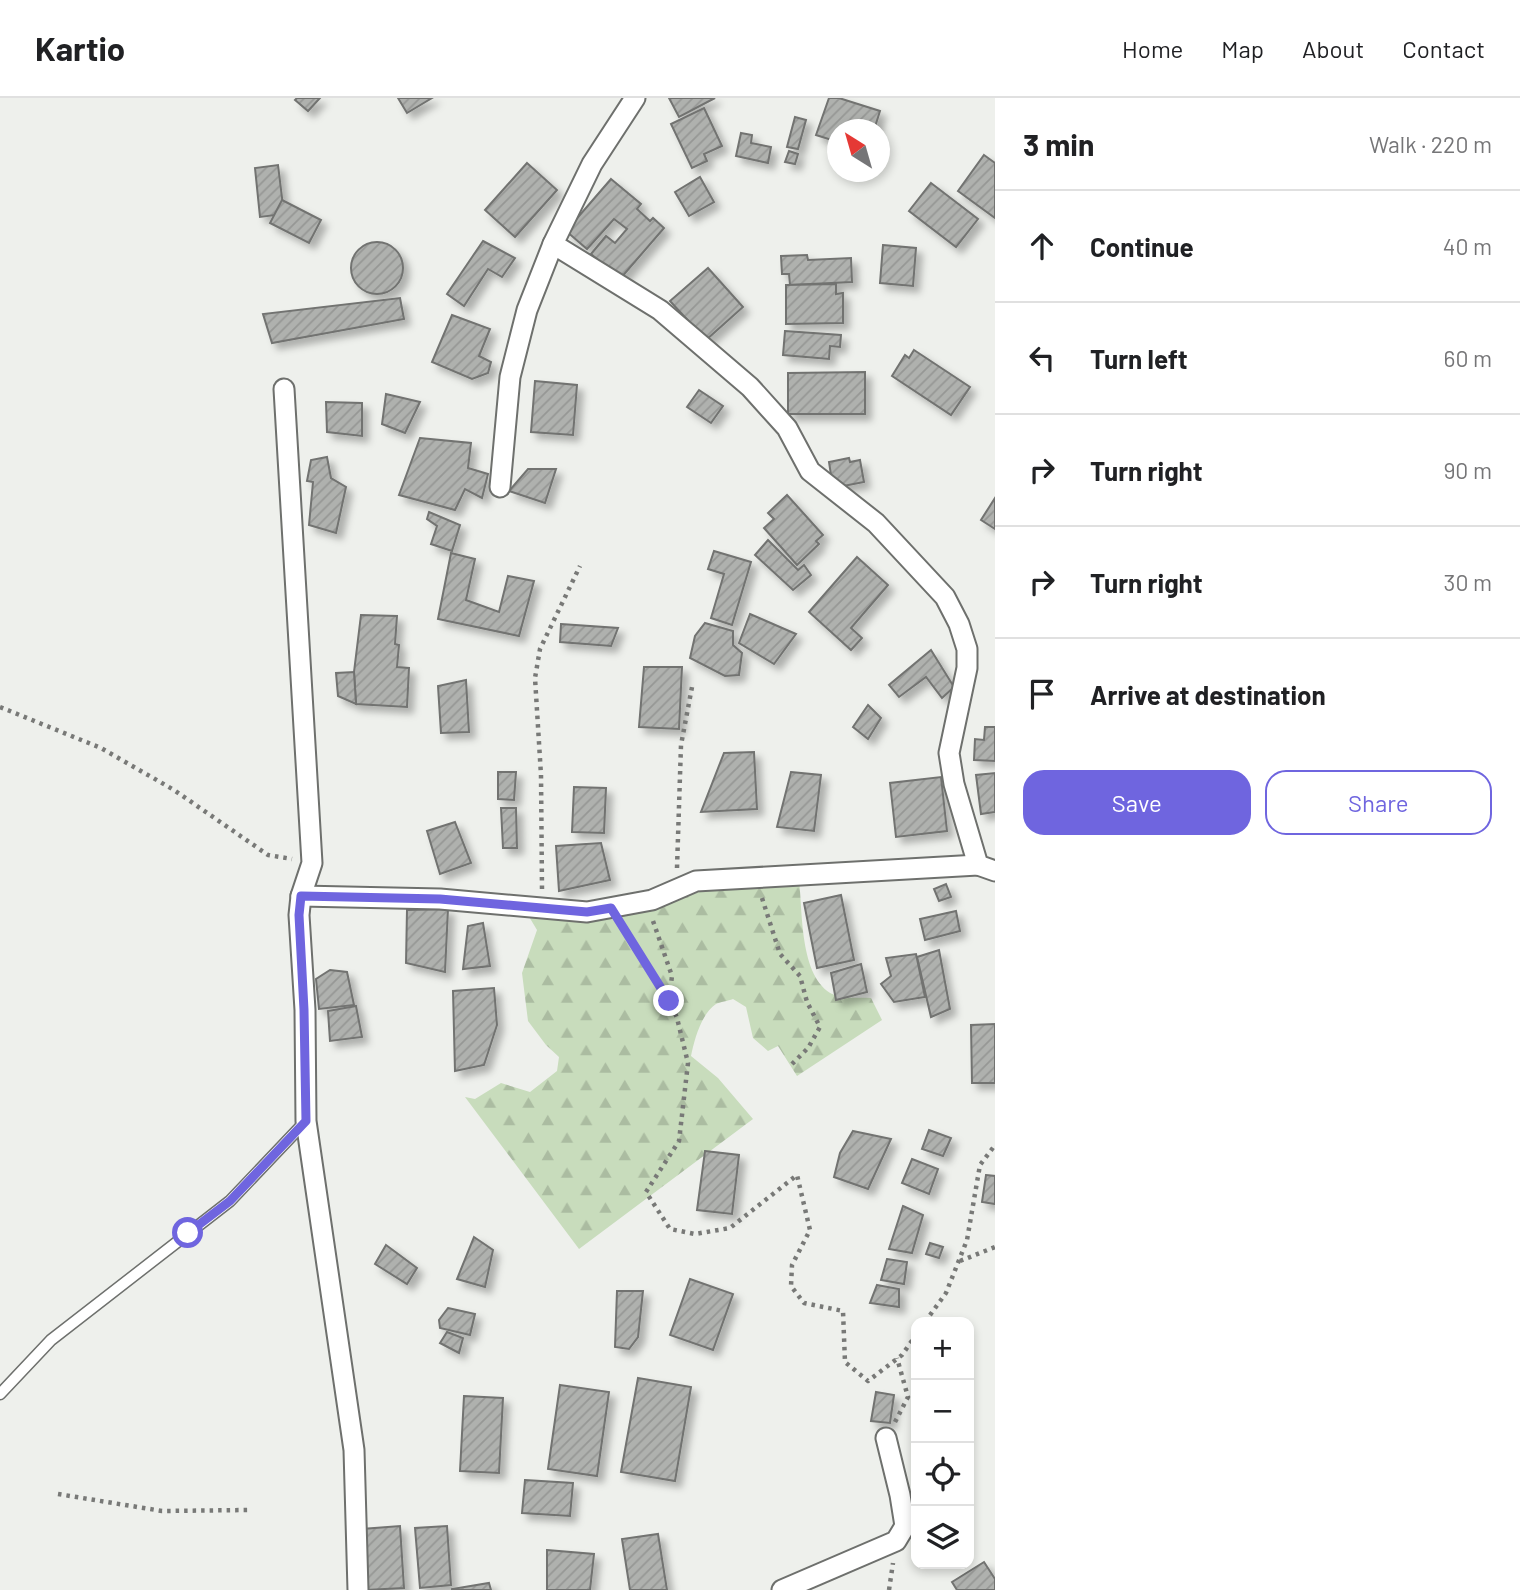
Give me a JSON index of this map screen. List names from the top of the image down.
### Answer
{
  "north": "top left",
  "page": {
    "header": "Kartio",
    "nav": [
      "Home",
      "Map",
      "About",
      "Contact"
    ],
    "heading": ["3 min", "Walk · 220 m"],
    "list": [
      ["Continue", "40 m"],
      ["Turn left", "60 m"],
      ["Turn right", "90 m"],
      ["Turn right", "30 m"],
      "Arrive at destination"
    ],
    "buttons": ["Save", "Share"],
    "map_buttons": ["+", "−"]
  }
}
